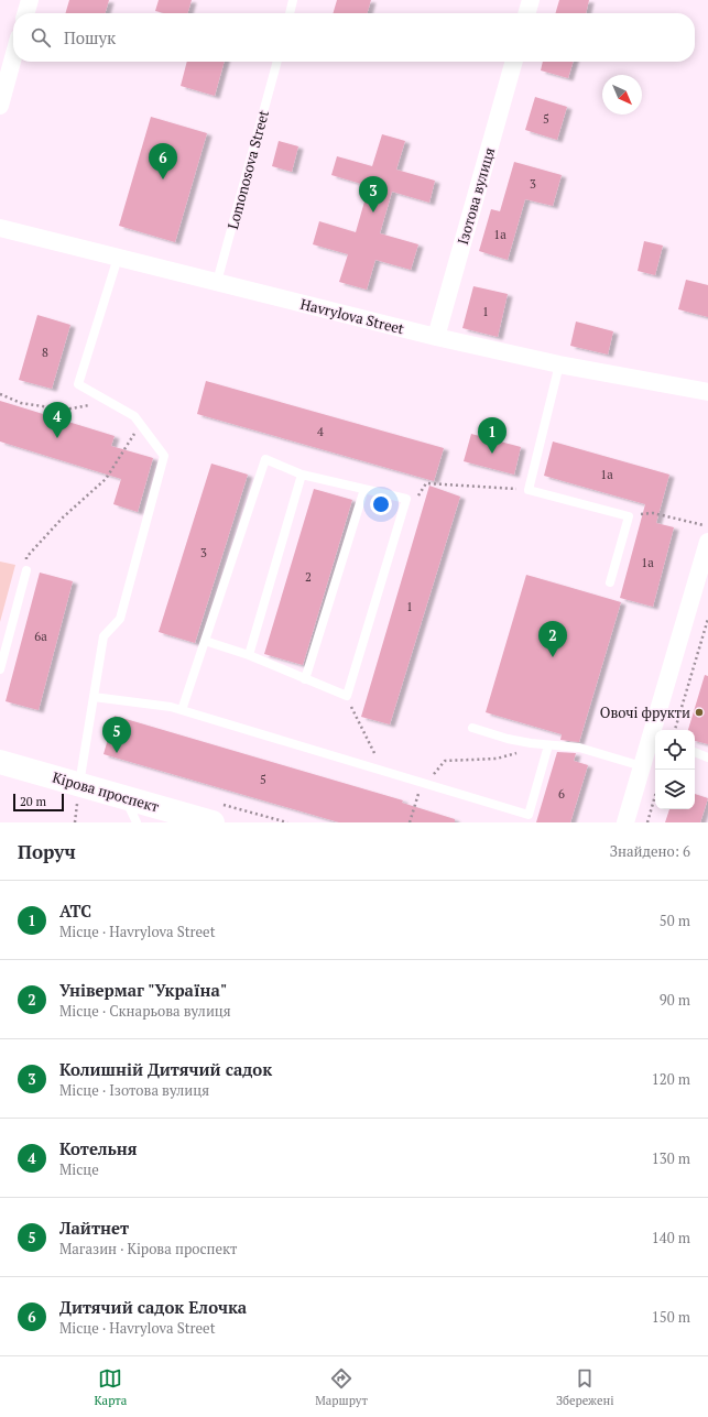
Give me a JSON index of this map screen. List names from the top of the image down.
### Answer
{
  "streets": {
    "street": ["Ізотова вулиця", "Havrylova Street", "Кірова проспект"],
    "lane": ["Lomonosova Street"]
  },
  "crossings": [
    ["Lomonosova Street", "Havrylova Street"],
    ["Ізотова вулиця", "Havrylova Street"]
  ],
  "places": ["Овочі фрукти"],
  "house_numbers": [
    "5",
    "3",
    "1а",
    "1",
    "8",
    "4",
    "1а",
    "3",
    "1а",
    "2",
    "1",
    "6а",
    "5",
    "6"
  ],
  "scale_bar": "20 m",
  "north": "bottom right",
  "page": {
    "search": "Пошук",
    "pins": [
      "6",
      "3",
      "4",
      "1",
      "2",
      "5"
    ],
    "scale": "20 m",
    "heading": ["Поруч", "Знайдено: 6"],
    "list": [
      {
        "mark": "1",
        "name": "АТС",
        "note": "Місце · Havrylova Street",
        "value": "50 m"
      },
      {
        "mark": "2",
        "name": "Універмаг \"Україна\"",
        "note": "Місце · Скнарьова вулиця",
        "value": "90 m"
      },
      {
        "mark": "3",
        "name": "Колишній Дитячий садок",
        "note": "Місце · Ізотова вулиця",
        "value": "120 m"
      },
      {
        "mark": "4",
        "name": "Котельня",
        "note": "Місце",
        "value": "130 m"
      },
      {
        "mark": "5",
        "name": "Лайтнет",
        "note": "Магазин · Кірова проспект",
        "value": "140 m"
      },
      {
        "mark": "6",
        "name": "Дитячий садок Елочка",
        "note": "Місце · Havrylova Street",
        "value": "150 m"
      }
    ],
    "nav": ["Карта", "Маршрут", "Збережені"]
  }
}
